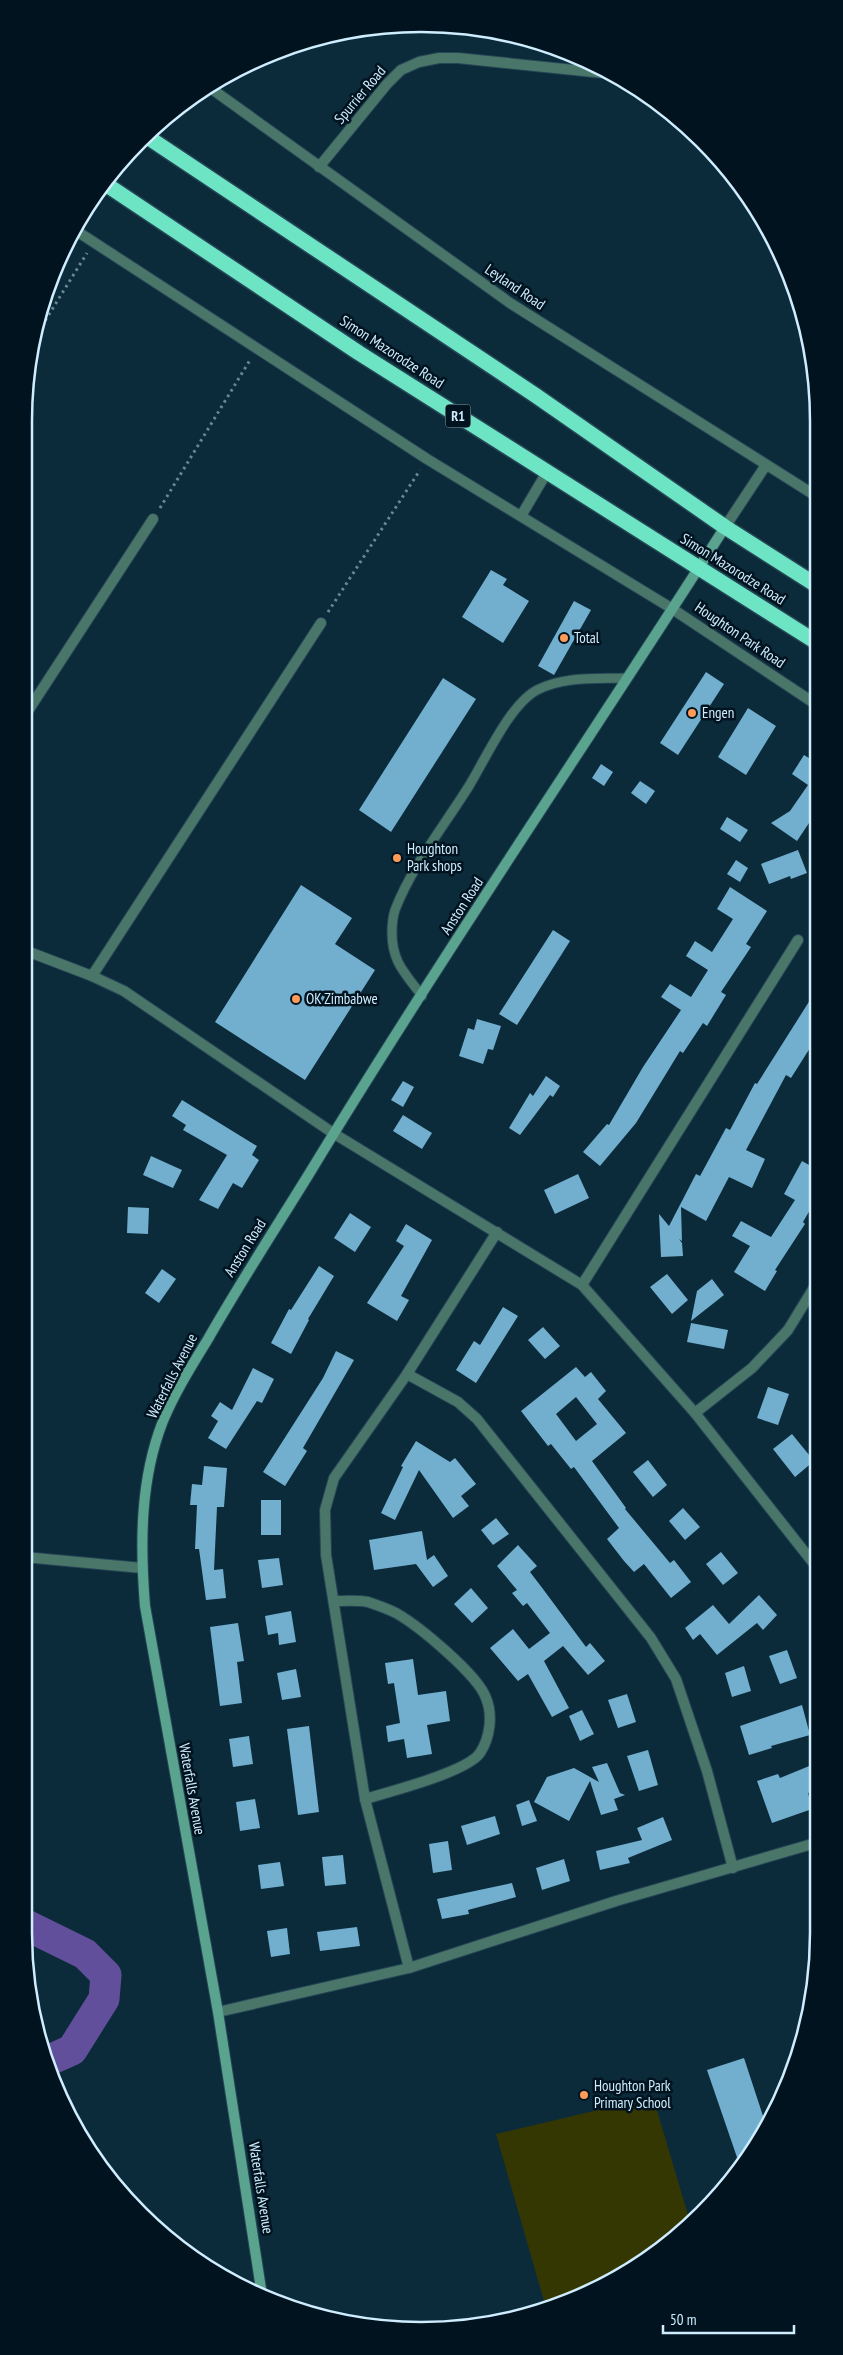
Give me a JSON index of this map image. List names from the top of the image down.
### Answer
{
  "streets": {
    "highway": ["Simon Mazorodze Road", "R1"],
    "main road": ["Anston Road", "Waterfalls Avenue"],
    "street": ["Spurrier Road", "Leyland Road", "Houghton Park Road"]
  },
  "crossings": [
    ["Spurrier Road", "Leyland Road"],
    ["Simon Mazorodze Road", "Anston Road"],
    ["Houghton Park Road", "Anston Road"],
    ["Anston Road", "Waterfalls Avenue"]
  ],
  "places": [
    "Total",
    "Engen",
    "Houghton Park shops",
    "OK Zimbabwe",
    "Houghton Park Primary School"
  ],
  "scale_bar": "50 m"
}
